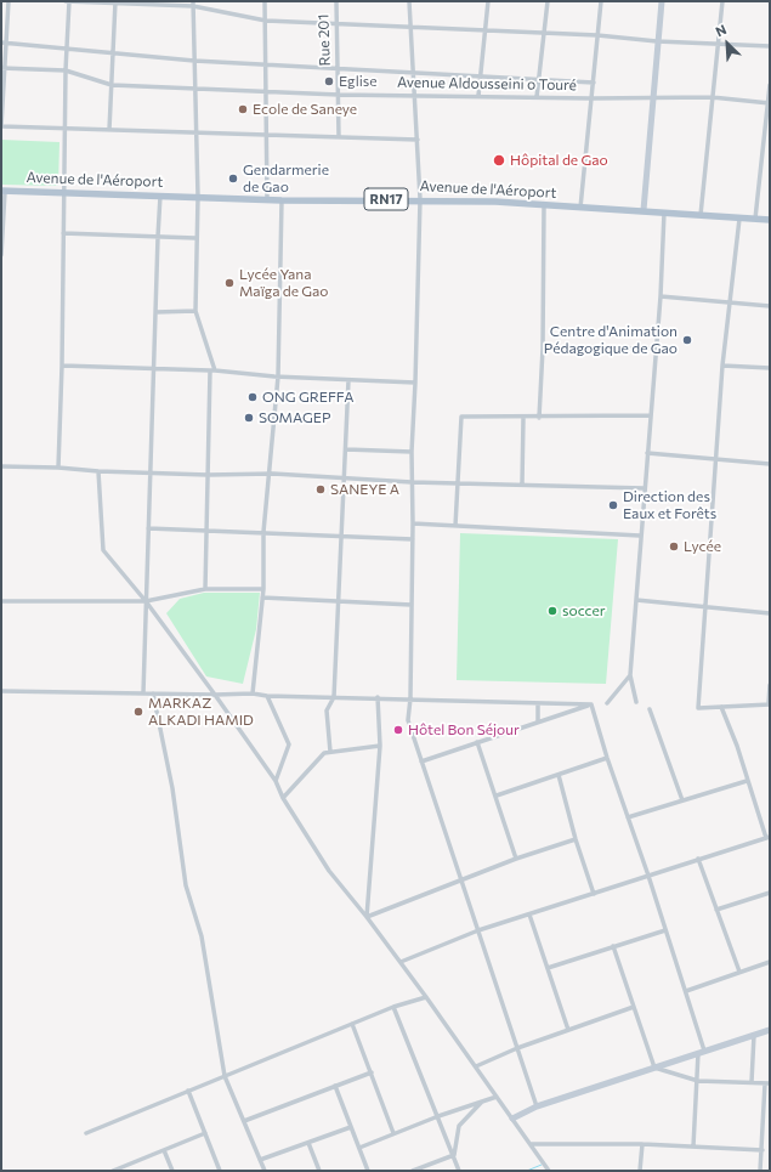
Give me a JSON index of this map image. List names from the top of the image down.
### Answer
{
  "streets": {
    "main road": ["Avenue de l'Aéroport", "RN17"],
    "street": ["Rue 201", "Avenue Aldousseini o Touré"]
  },
  "crossings": [
    ["Rue 201", "Avenue Aldousseini o Touré"]
  ],
  "places": [
    "Eglise",
    "Ecole de Saneye",
    "Hôpital de Gao",
    "Gendarmerie de Gao",
    "Lycée Yana Maïga de Gao",
    "Centre d'Animation Pédagogique de Gao",
    "ONG GREFFA",
    "SOMAGEP",
    "SANEYE A",
    "Direction des Eaux et Forêts",
    "Lycée",
    "soccer",
    "MARKAZ ALKADI HAMID",
    "Hôtel Bon Séjour"
  ],
  "north": "top left"
}
